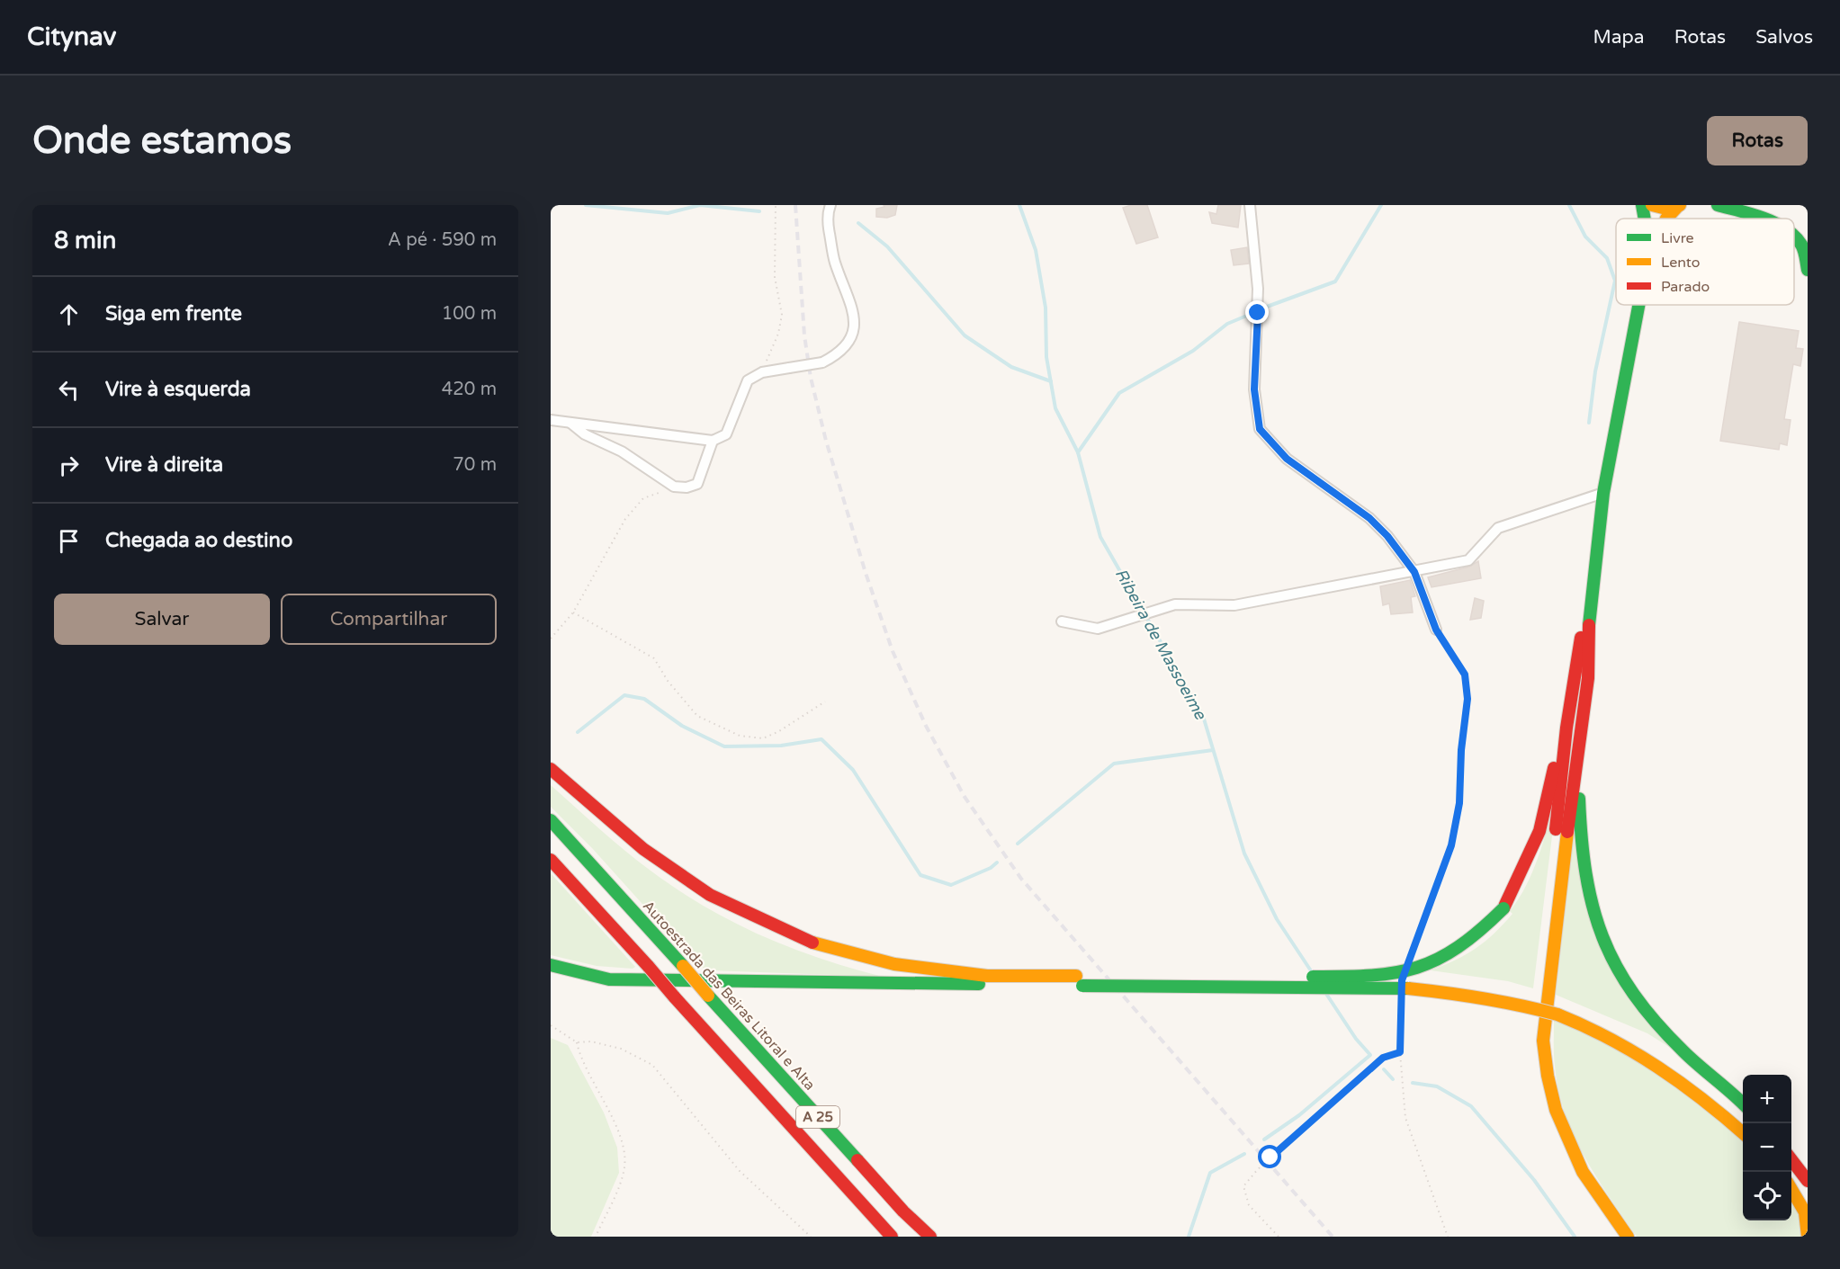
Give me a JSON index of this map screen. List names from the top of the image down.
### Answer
{
  "streets": {
    "main road": ["Autoestrada das Beiras Litoral e Alta", "A 25"]
  },
  "water": ["Ribeira de Massoeime"],
  "legend": ["Livre", "Lento", "Parado"],
  "page": {
    "header": "Citynav",
    "nav": ["Mapa", "Rotas", "Salvos"],
    "buttons": [
      "Rotas",
      ["Salvar", "Compartilhar"]
    ],
    "title": "Onde estamos",
    "heading": ["8 min", "A pé · 590 m"],
    "list": [
      ["Siga em frente", "100 m"],
      ["Vire à esquerda", "420 m"],
      ["Vire à direita", "70 m"],
      "Chegada ao destino"
    ],
    "map_buttons": ["+", "−"]
  }
}
